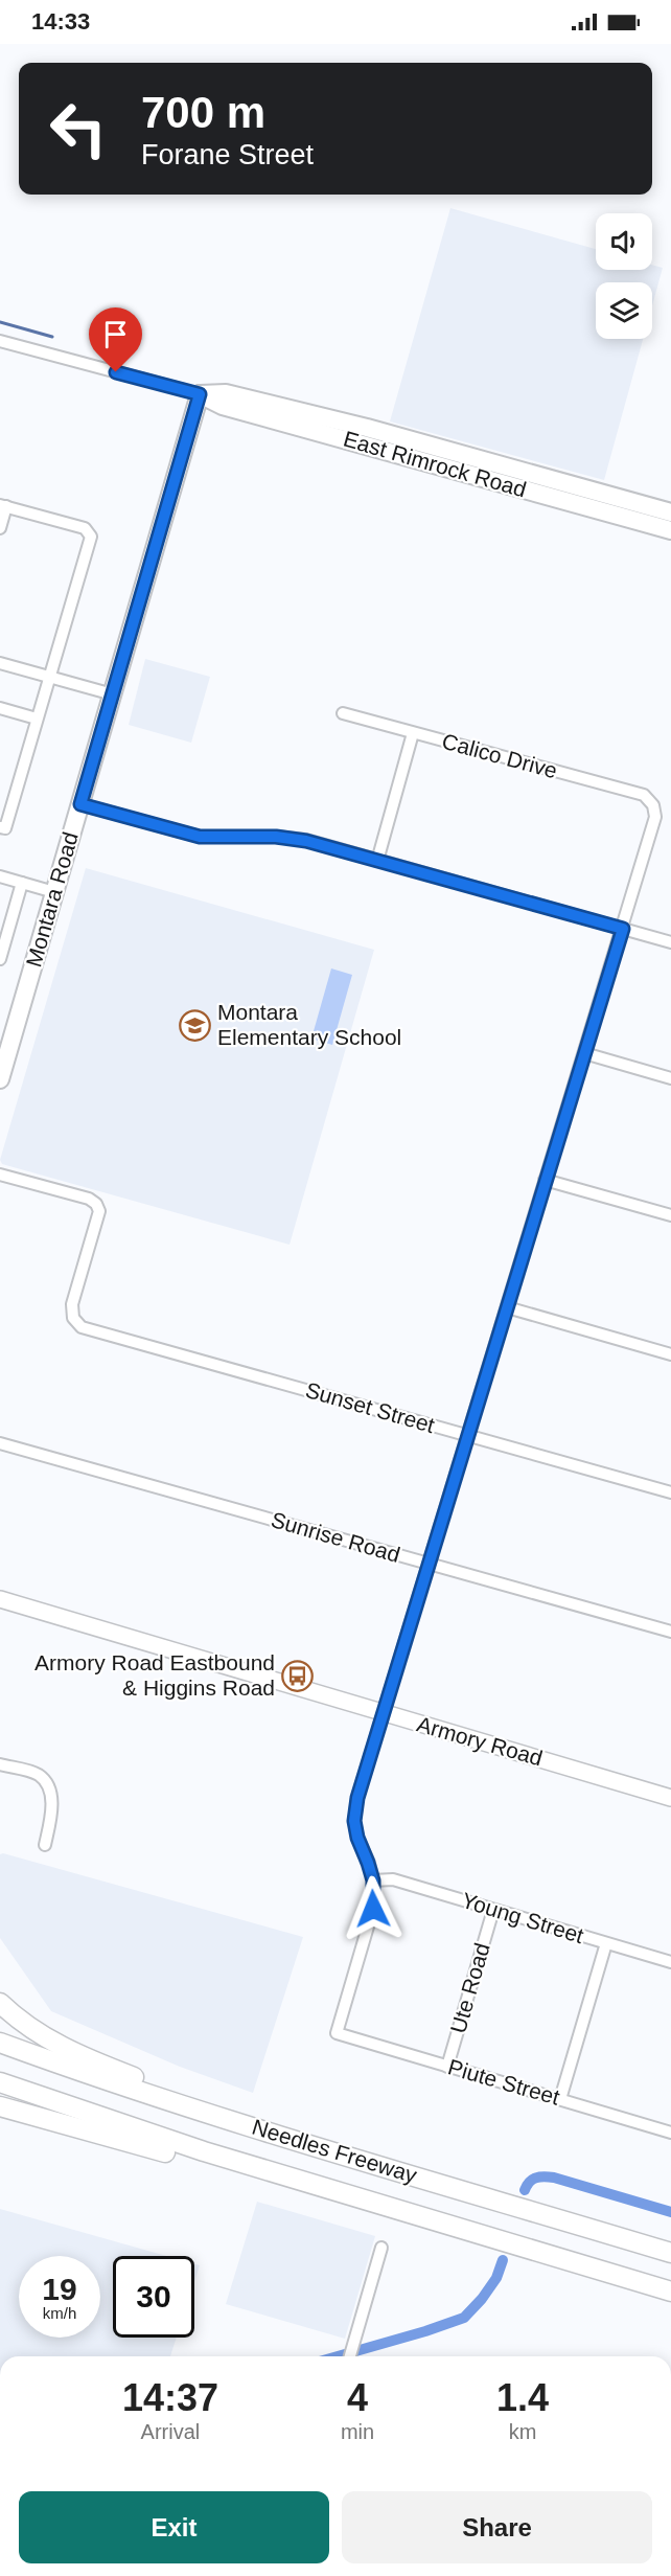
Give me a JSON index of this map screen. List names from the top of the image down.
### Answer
{
  "streets": {
    "highway": ["Needles Freeway"],
    "main road": ["East Rimrock Road", "Montara Road", "Armory Road"],
    "street": [
      "Calico Drive",
      "Sunset Street",
      "Sunrise Road",
      "Young Street",
      "Ute Road",
      "Piute Street"
    ]
  },
  "crossings": [
    ["East Rimrock Road", "Montara Road"],
    ["Young Street", "Ute Road"],
    ["Young Street", "Piute Street"],
    ["Ute Road", "Piute Street"]
  ],
  "places": {
    "school or university": ["Montara Elementary School"],
    "bus stop": ["Armory Road Eastbound & Higgins Road"]
  },
  "page": {
    "status": "14:33",
    "turn": ["700 m", "Forane Street"],
    "speed": "19 km/h",
    "limit": "30",
    "eta": [
      "14:37",
      "Arrival",
      "4",
      "min",
      "1.4",
      "km"
    ],
    "buttons": ["Exit", "Share"]
  }
}
